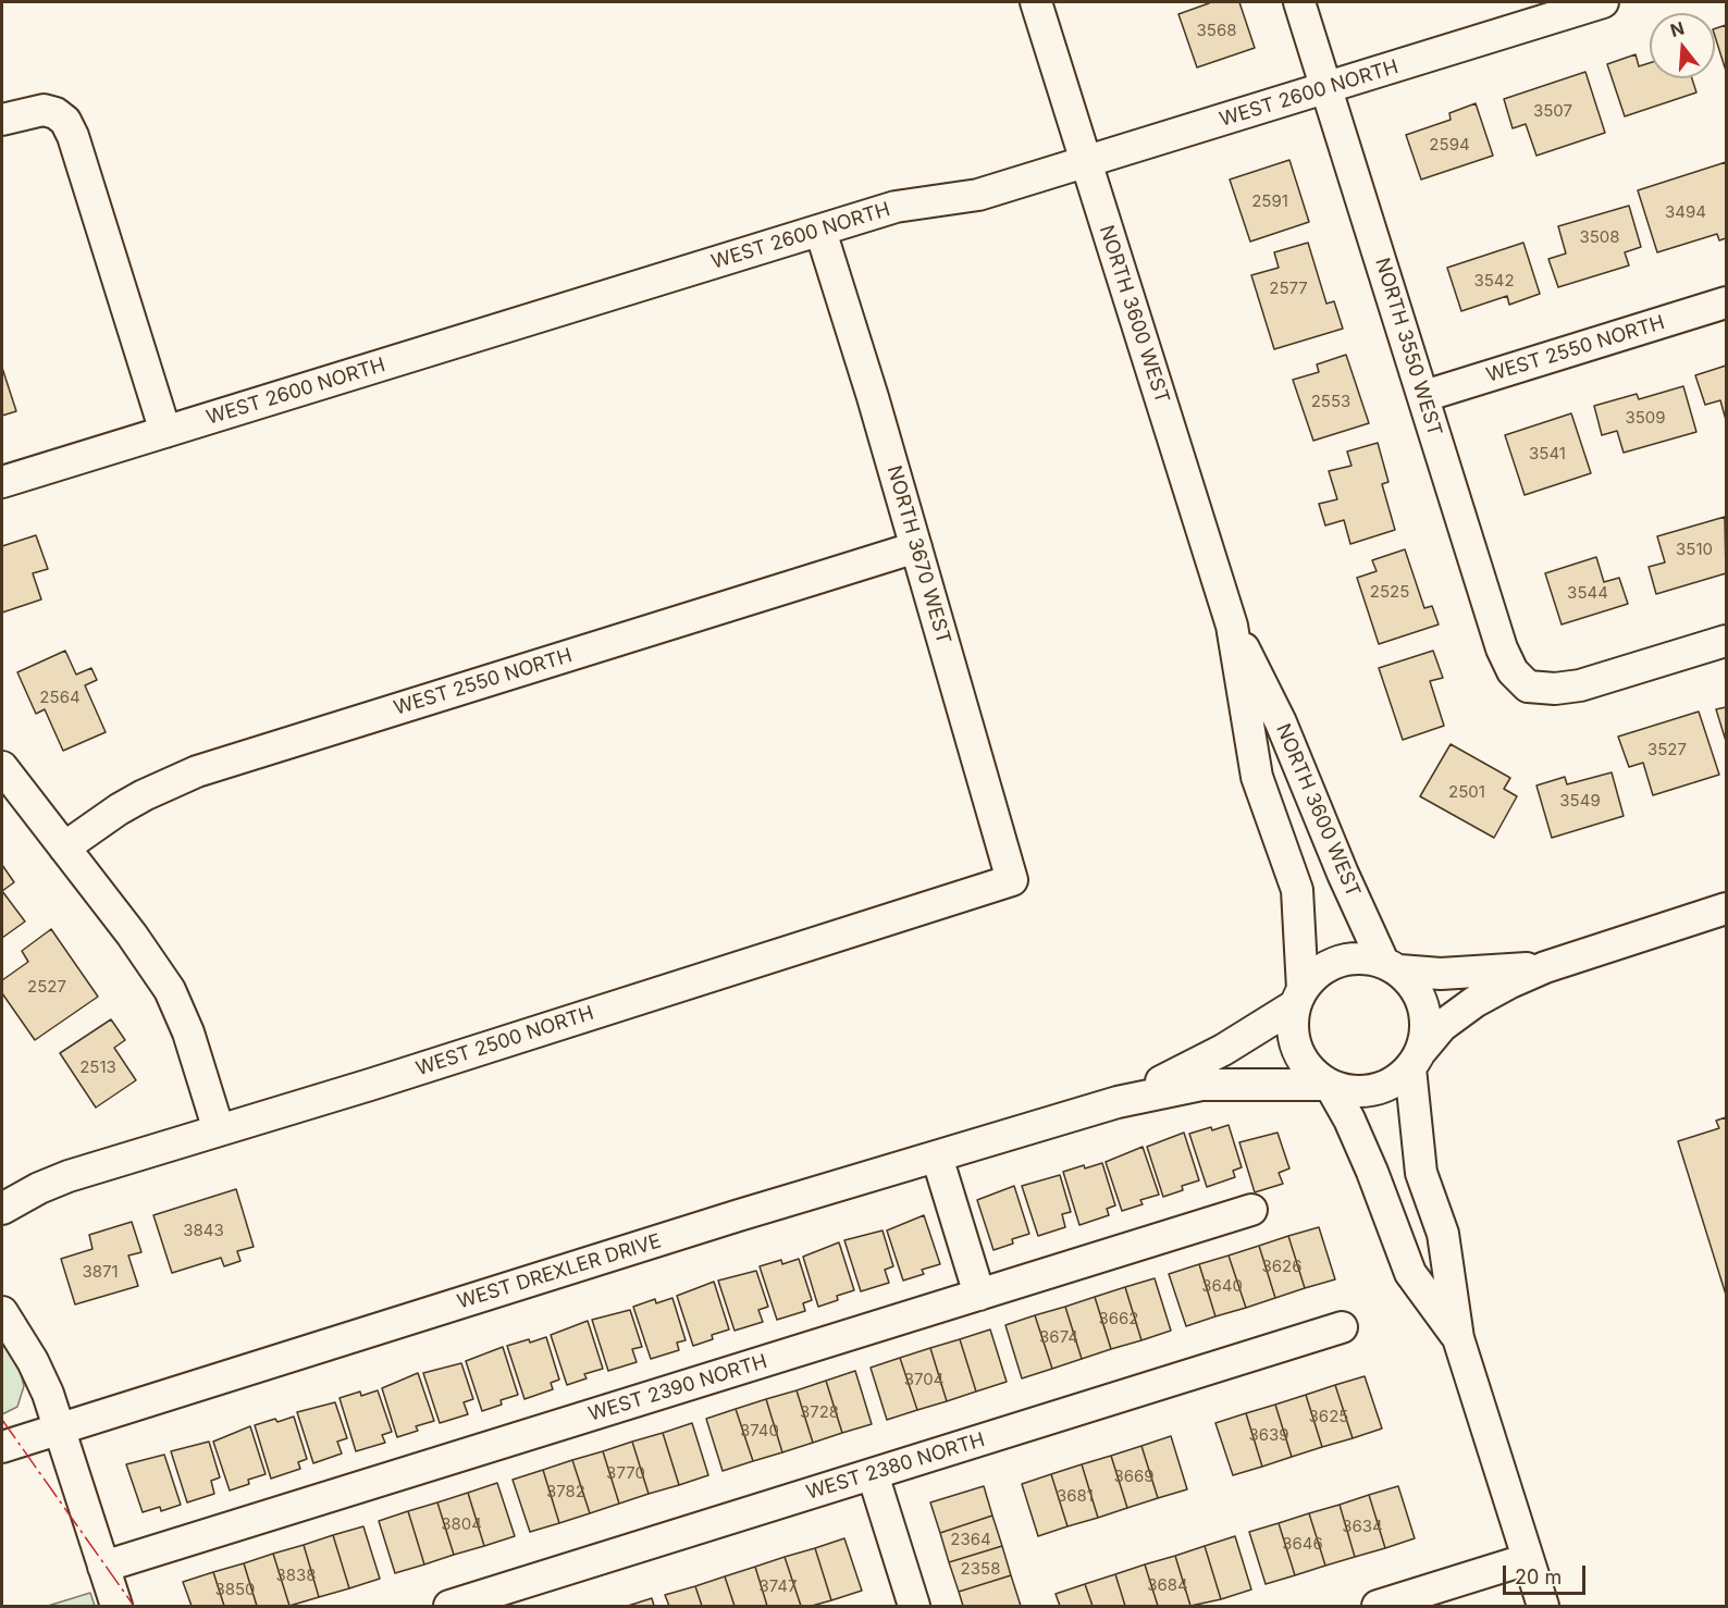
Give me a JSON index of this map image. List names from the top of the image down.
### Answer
{
  "streets": {
    "street": [
      "WEST 2600 NORTH",
      "NORTH 3600 WEST",
      "NORTH 3550 WEST",
      "WEST 2550 NORTH",
      "NORTH 3670 WEST",
      "WEST 2500 NORTH",
      "WEST DREXLER DRIVE",
      "WEST 2390 NORTH",
      "WEST 2380 NORTH"
    ]
  },
  "crossings": [
    ["WEST 2600 NORTH", "NORTH 3600 WEST"],
    ["WEST 2600 NORTH", "NORTH 3550 WEST"],
    ["WEST 2600 NORTH", "NORTH 3670 WEST"],
    ["NORTH 3600 WEST", "WEST DREXLER DRIVE"],
    ["NORTH 3550 WEST", "WEST 2550 NORTH"],
    ["WEST 2550 NORTH", "NORTH 3670 WEST"],
    ["NORTH 3670 WEST", "WEST 2500 NORTH"]
  ],
  "house_numbers": [
    "3568",
    "3507",
    "2594",
    "2591",
    "3494",
    "3508",
    "3542",
    "2577",
    "2553",
    "3509",
    "3541",
    "3510",
    "2525",
    "3544",
    "2564",
    "3527",
    "2501",
    "3549",
    "2527",
    "2513",
    "3843",
    "3626",
    "3871",
    "3640",
    "3662",
    "3674",
    "3704",
    "3728",
    "3625",
    "3740",
    "3639",
    "3770",
    "3669",
    "3782",
    "3681",
    "3804",
    "3634",
    "2364",
    "3646",
    "2358",
    "3838",
    "3684",
    "3747",
    "3850"
  ],
  "scale_bar": "20 m",
  "north": "top"
}
